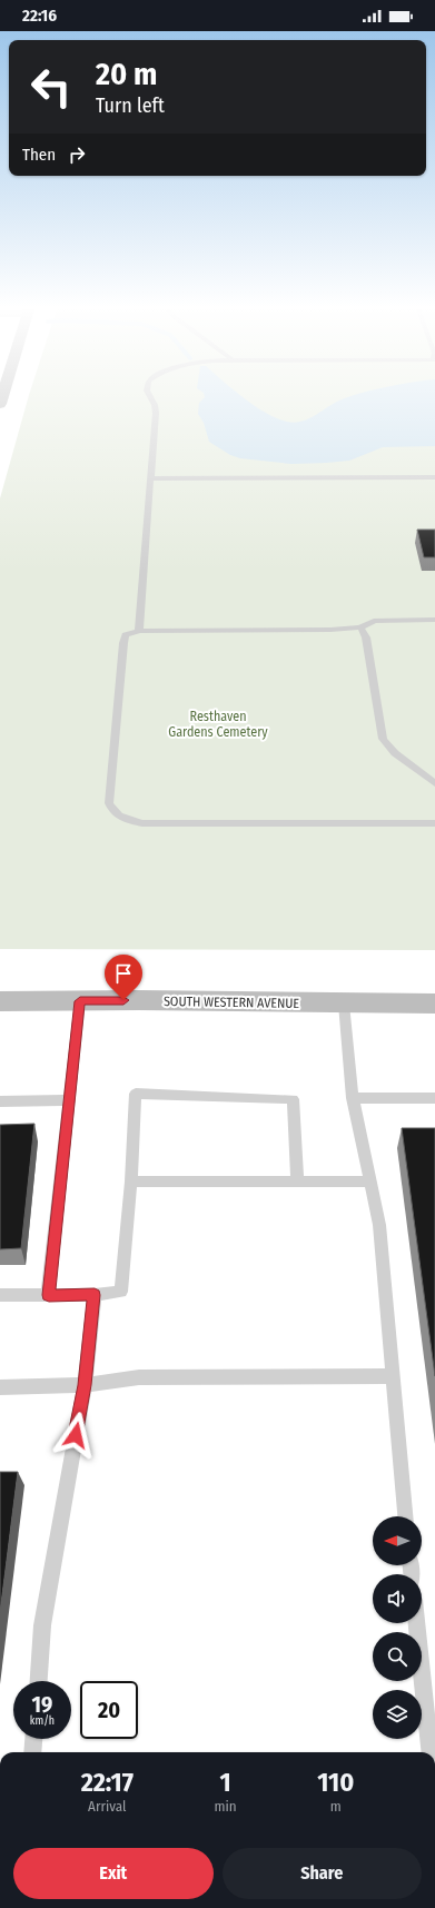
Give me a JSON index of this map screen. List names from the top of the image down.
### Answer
{
  "streets": {
    "main road": ["SOUTH WESTERN AVENUE"]
  },
  "parks": ["Resthaven Gardens Cemetery"],
  "north": "left",
  "page": {
    "status": "22:16",
    "turn": ["20 m", "Turn left"],
    "then": "Then",
    "speed": "19 km/h",
    "limit": "20",
    "eta": [
      "22:17",
      "Arrival",
      "1",
      "min",
      "110",
      "m"
    ],
    "buttons": ["Exit", "Share"]
  }
}
